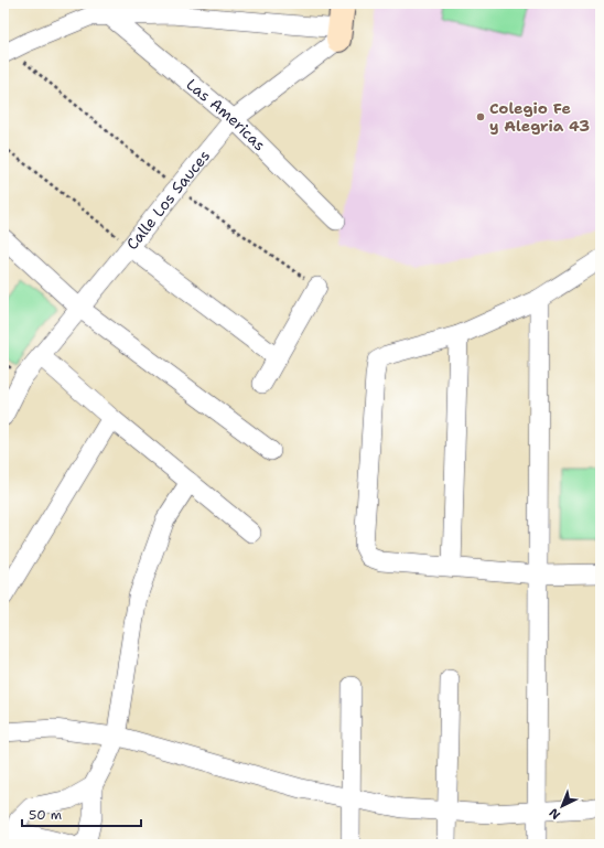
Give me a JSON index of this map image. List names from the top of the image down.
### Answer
{
  "streets": {
    "street": ["Las Americas", "Calle Los Sauces"]
  },
  "crossings": [
    ["Las Americas", "Calle Los Sauces"]
  ],
  "places": ["Colegio Fe y Alegria 43"],
  "scale_bar": "50 m",
  "north": "bottom left"
}
